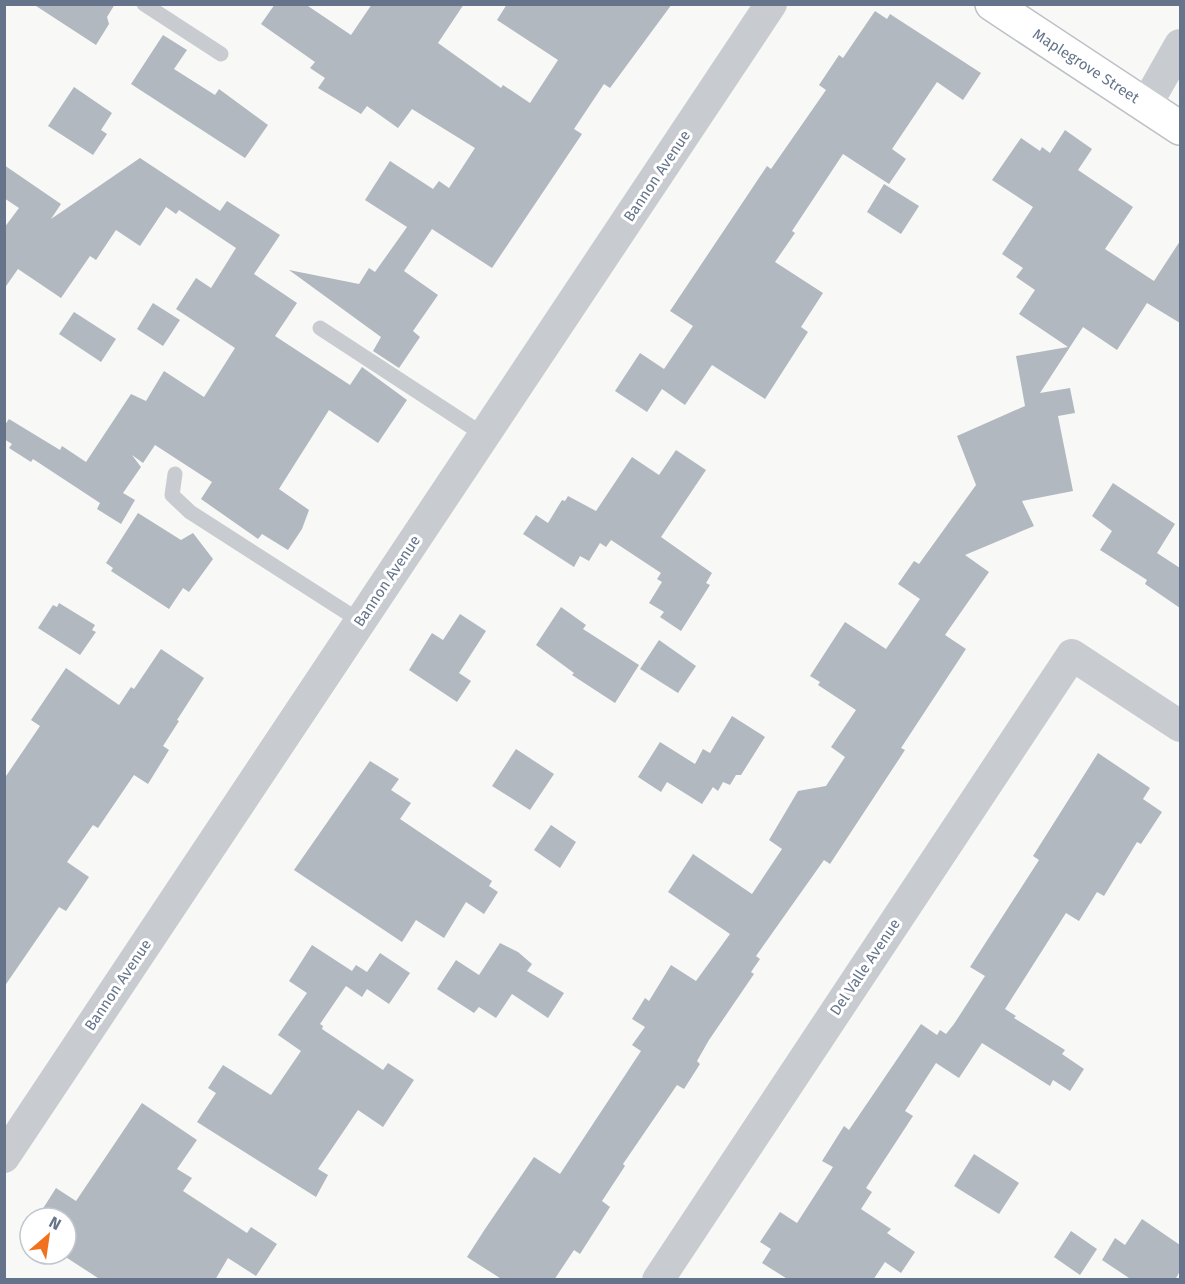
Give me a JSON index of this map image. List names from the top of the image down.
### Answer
{
  "streets": {
    "street": ["Maplegrove Street", "Bannon Avenue", "Del Valle Avenue"]
  },
  "north": "top right"
}
